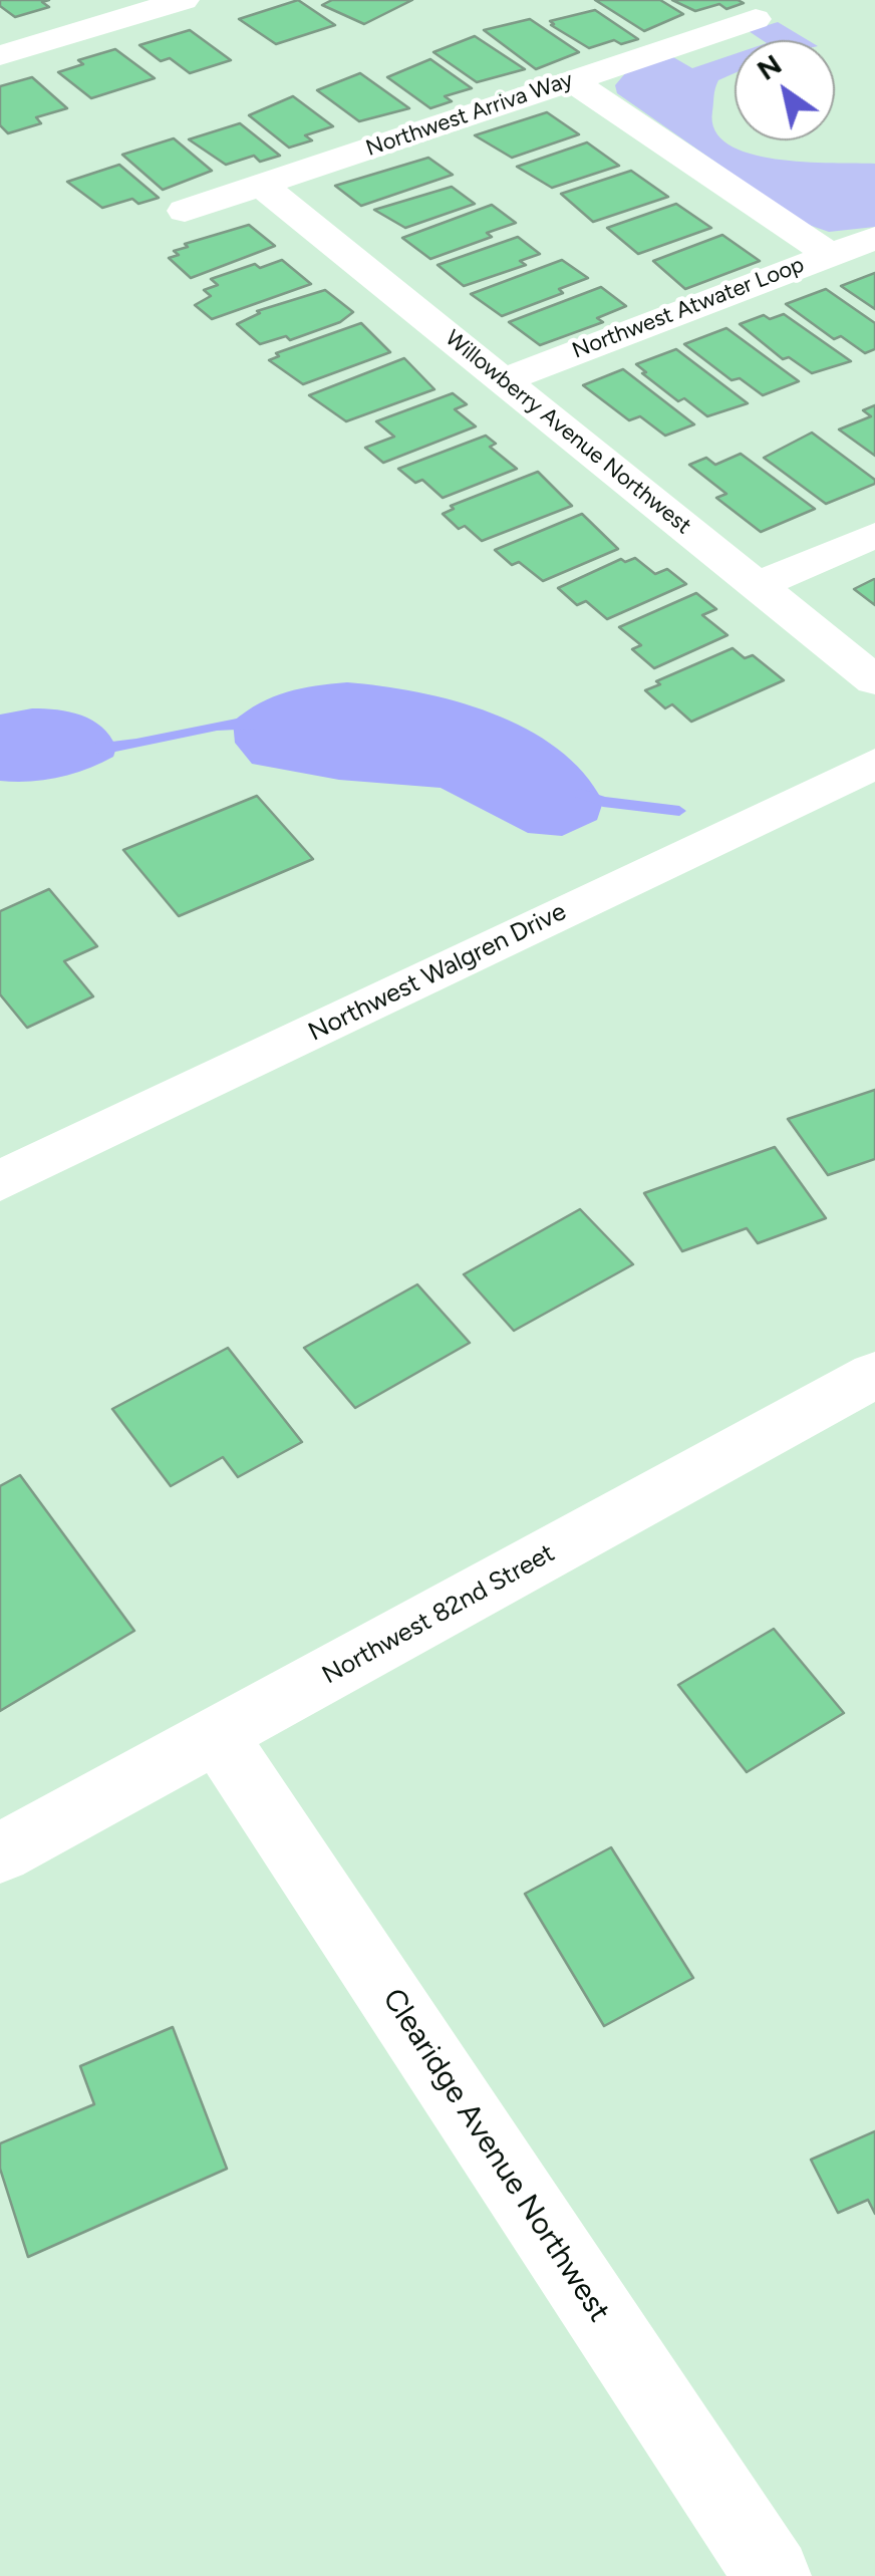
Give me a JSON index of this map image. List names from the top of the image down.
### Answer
{
  "streets": {
    "street": [
      "Northwest Arriva Way",
      "Northwest Atwater Loop",
      "Willowberry Avenue Northwest",
      "Northwest Walgren Drive",
      "Northwest 82nd Street",
      "Clearidge Avenue Northwest"
    ]
  },
  "crossings": [
    ["Northwest Arriva Way", "Willowberry Avenue Northwest"],
    ["Northwest Atwater Loop", "Willowberry Avenue Northwest"],
    ["Northwest 82nd Street", "Clearidge Avenue Northwest"]
  ],
  "north": "top left"
}
